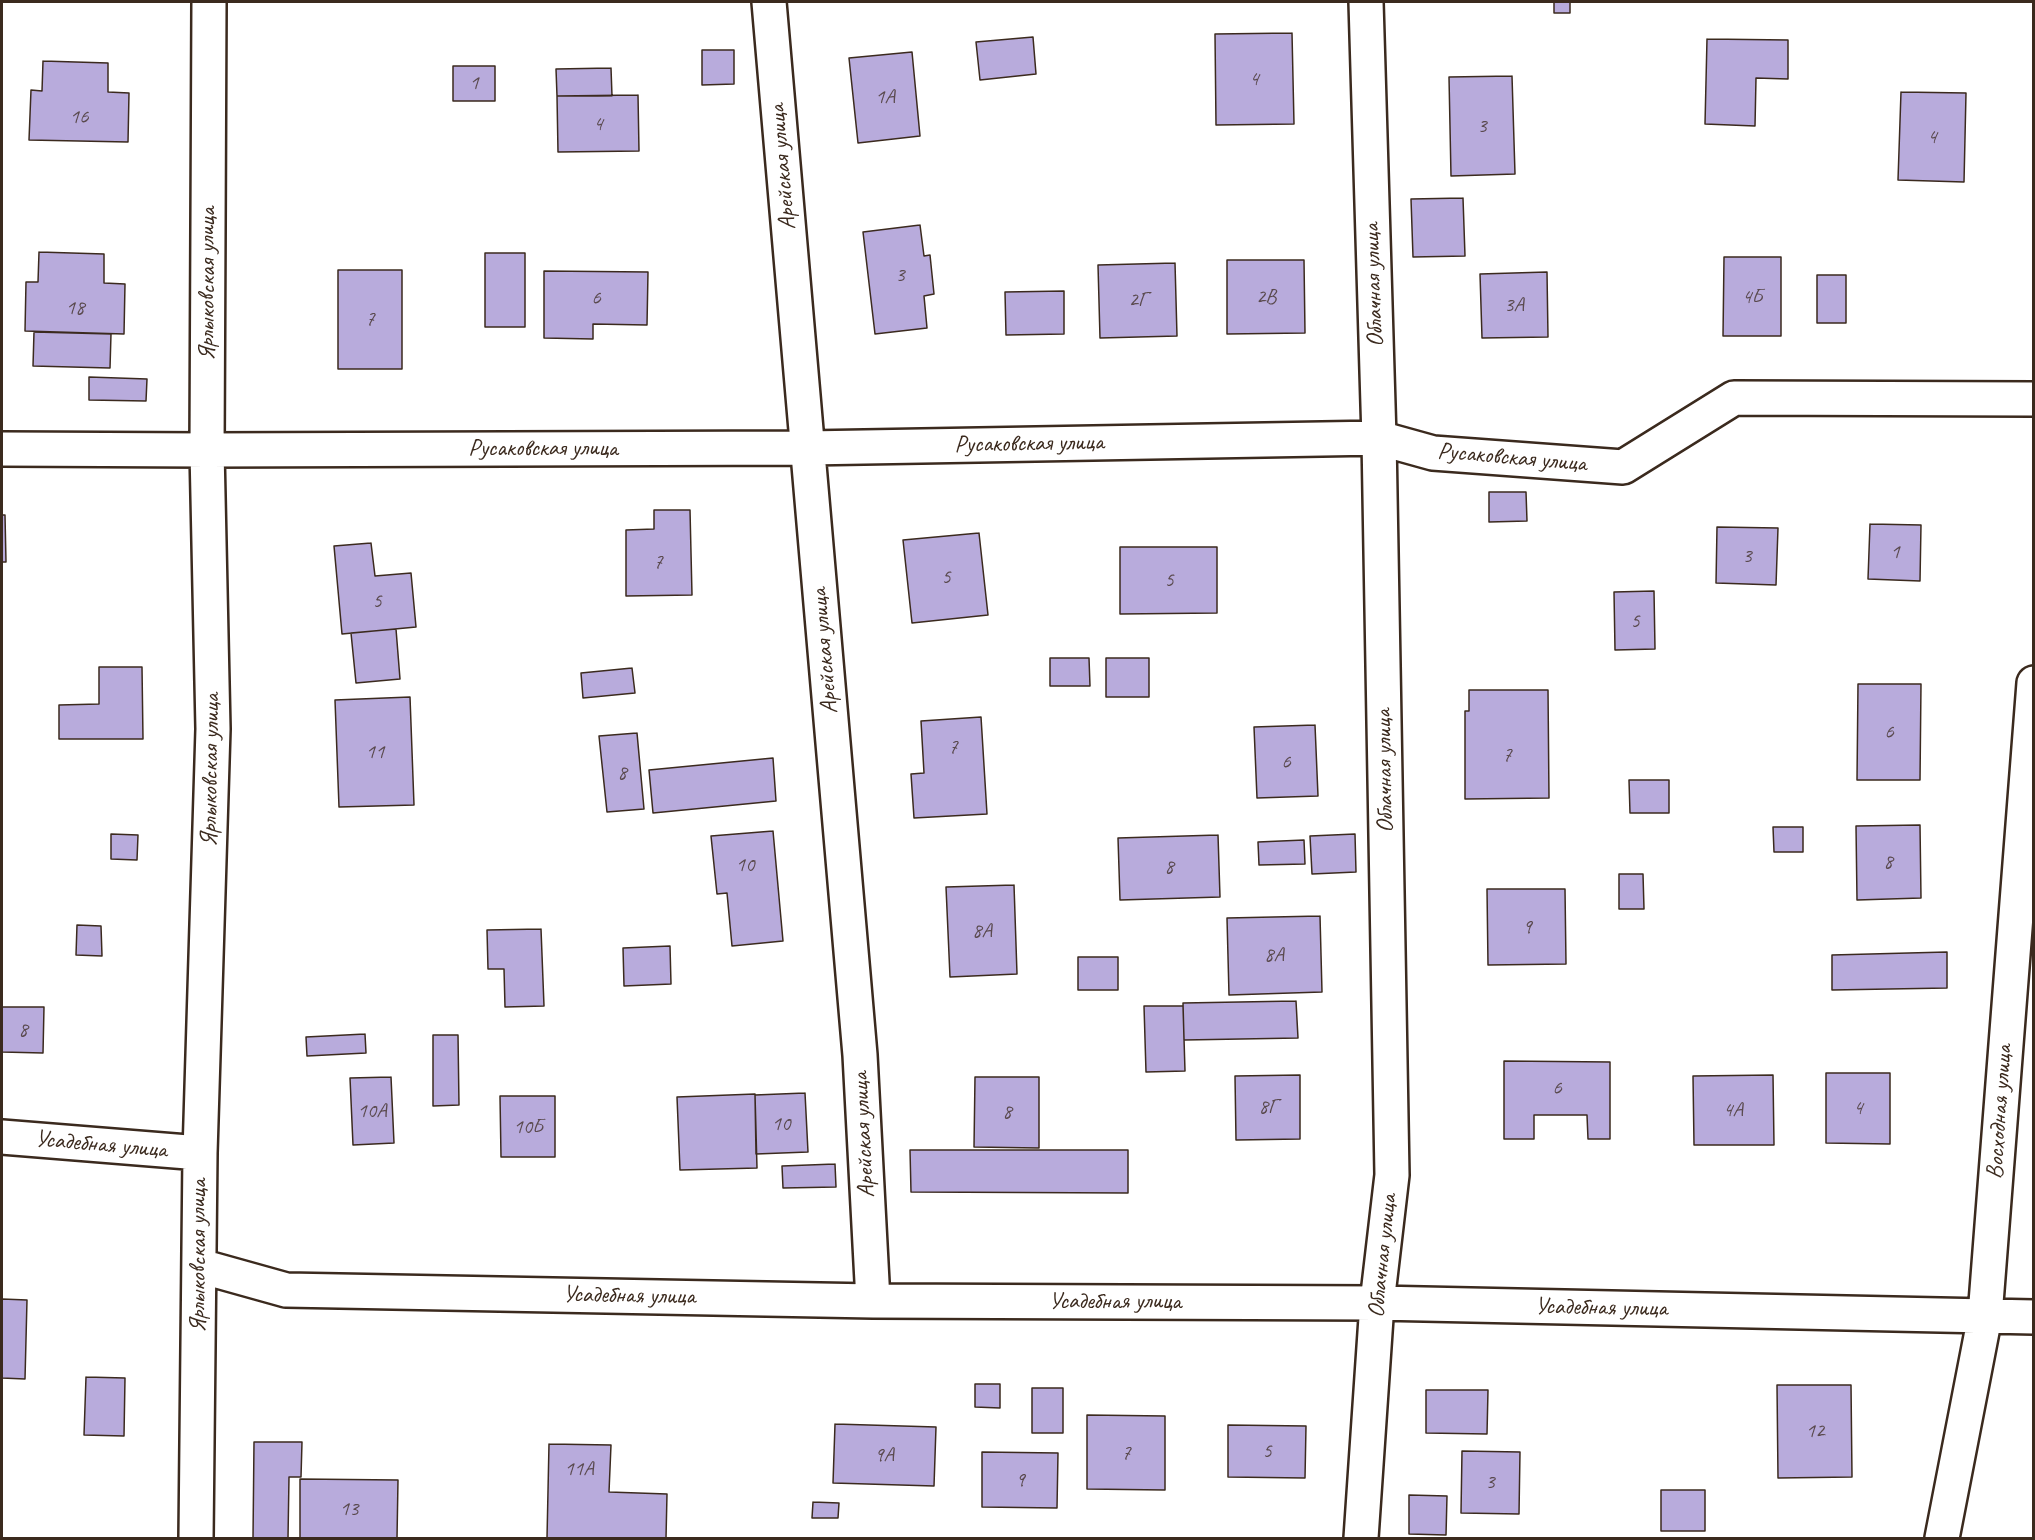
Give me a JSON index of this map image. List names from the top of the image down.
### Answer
{
  "streets": {
    "street": [
      "Арейская улица",
      "Ярлыковская улица",
      "Облачная улица",
      "Русаковская улица",
      "Восходная улица",
      "Усадебная улица"
    ]
  },
  "crossings": [
    ["Арейская улица", "Русаковская улица"],
    ["Арейская улица", "Усадебная улица"],
    ["Ярлыковская улица", "Русаковская улица"],
    ["Ярлыковская улица", "Усадебная улица"],
    ["Облачная улица", "Русаковская улица"],
    ["Облачная улица", "Усадебная улица"],
    ["Восходная улица", "Усадебная улица"]
  ],
  "house_numbers": [
    "4",
    "1",
    "1А",
    "16",
    "4",
    "3",
    "4",
    "3",
    "2В",
    "4Б",
    "6",
    "2Г",
    "3А",
    "18",
    "7",
    "1",
    "3",
    "7",
    "5",
    "5",
    "5",
    "5",
    "6",
    "7",
    "11",
    "7",
    "6",
    "8",
    "8",
    "10",
    "8",
    "9",
    "8А",
    "8А",
    "8",
    "6",
    "8Г",
    "4",
    "4А",
    "10А",
    "8",
    "10",
    "10Б",
    "12",
    "5",
    "7",
    "9А",
    "11А",
    "9",
    "3",
    "13"
  ]
}
